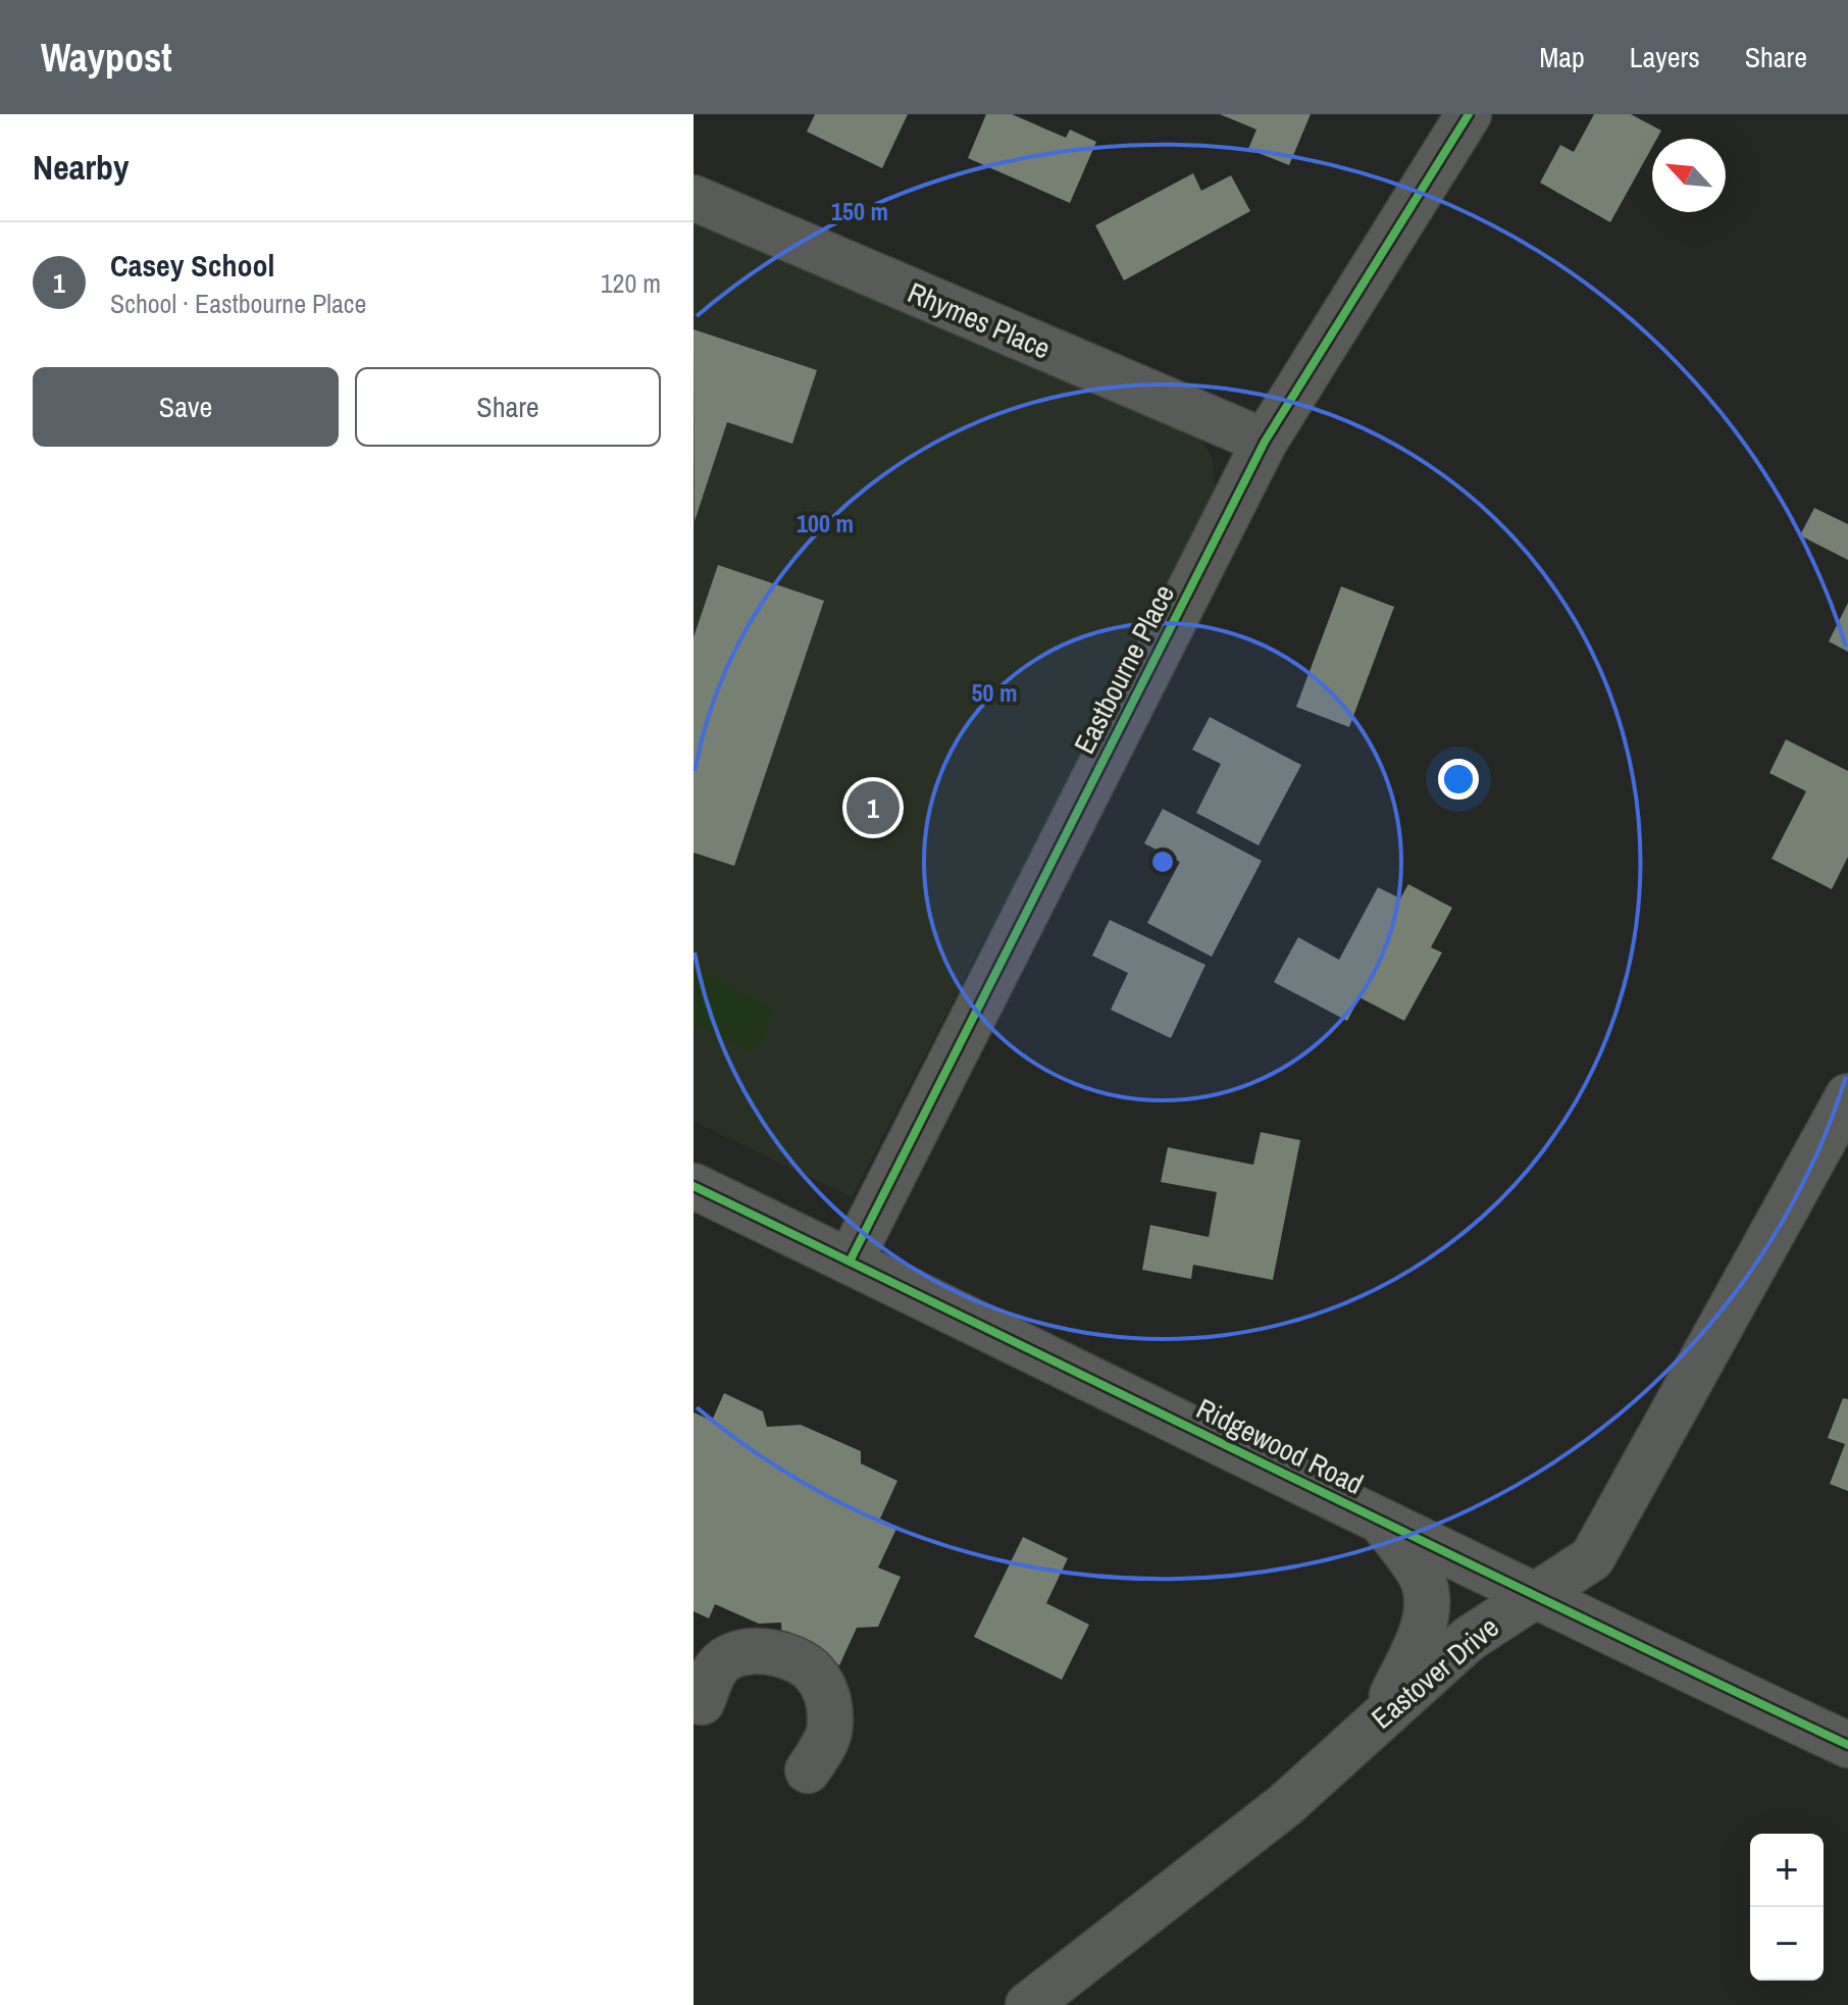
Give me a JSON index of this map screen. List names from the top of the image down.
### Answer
{
  "streets": {
    "street": [
      "Rhymes Place",
      "Eastbourne Place",
      "Ridgewood Road",
      "Eastover Drive"
    ]
  },
  "crossings": [
    ["Rhymes Place", "Eastbourne Place"],
    ["Eastbourne Place", "Ridgewood Road"],
    ["Ridgewood Road", "Eastover Drive"]
  ],
  "north": "top left",
  "page": {
    "header": "Waypost",
    "nav": ["Map", "Layers", "Share"],
    "heading": "Nearby",
    "list": [
      {
        "mark": "1",
        "name": "Casey School",
        "note": "School · Eastbourne Place",
        "value": "120 m"
      }
    ],
    "buttons": ["Save", "Share"],
    "pins": "1",
    "map_buttons": ["+", "−"]
  },
  "rings": ["150 m", "100 m", "50 m"]
}
